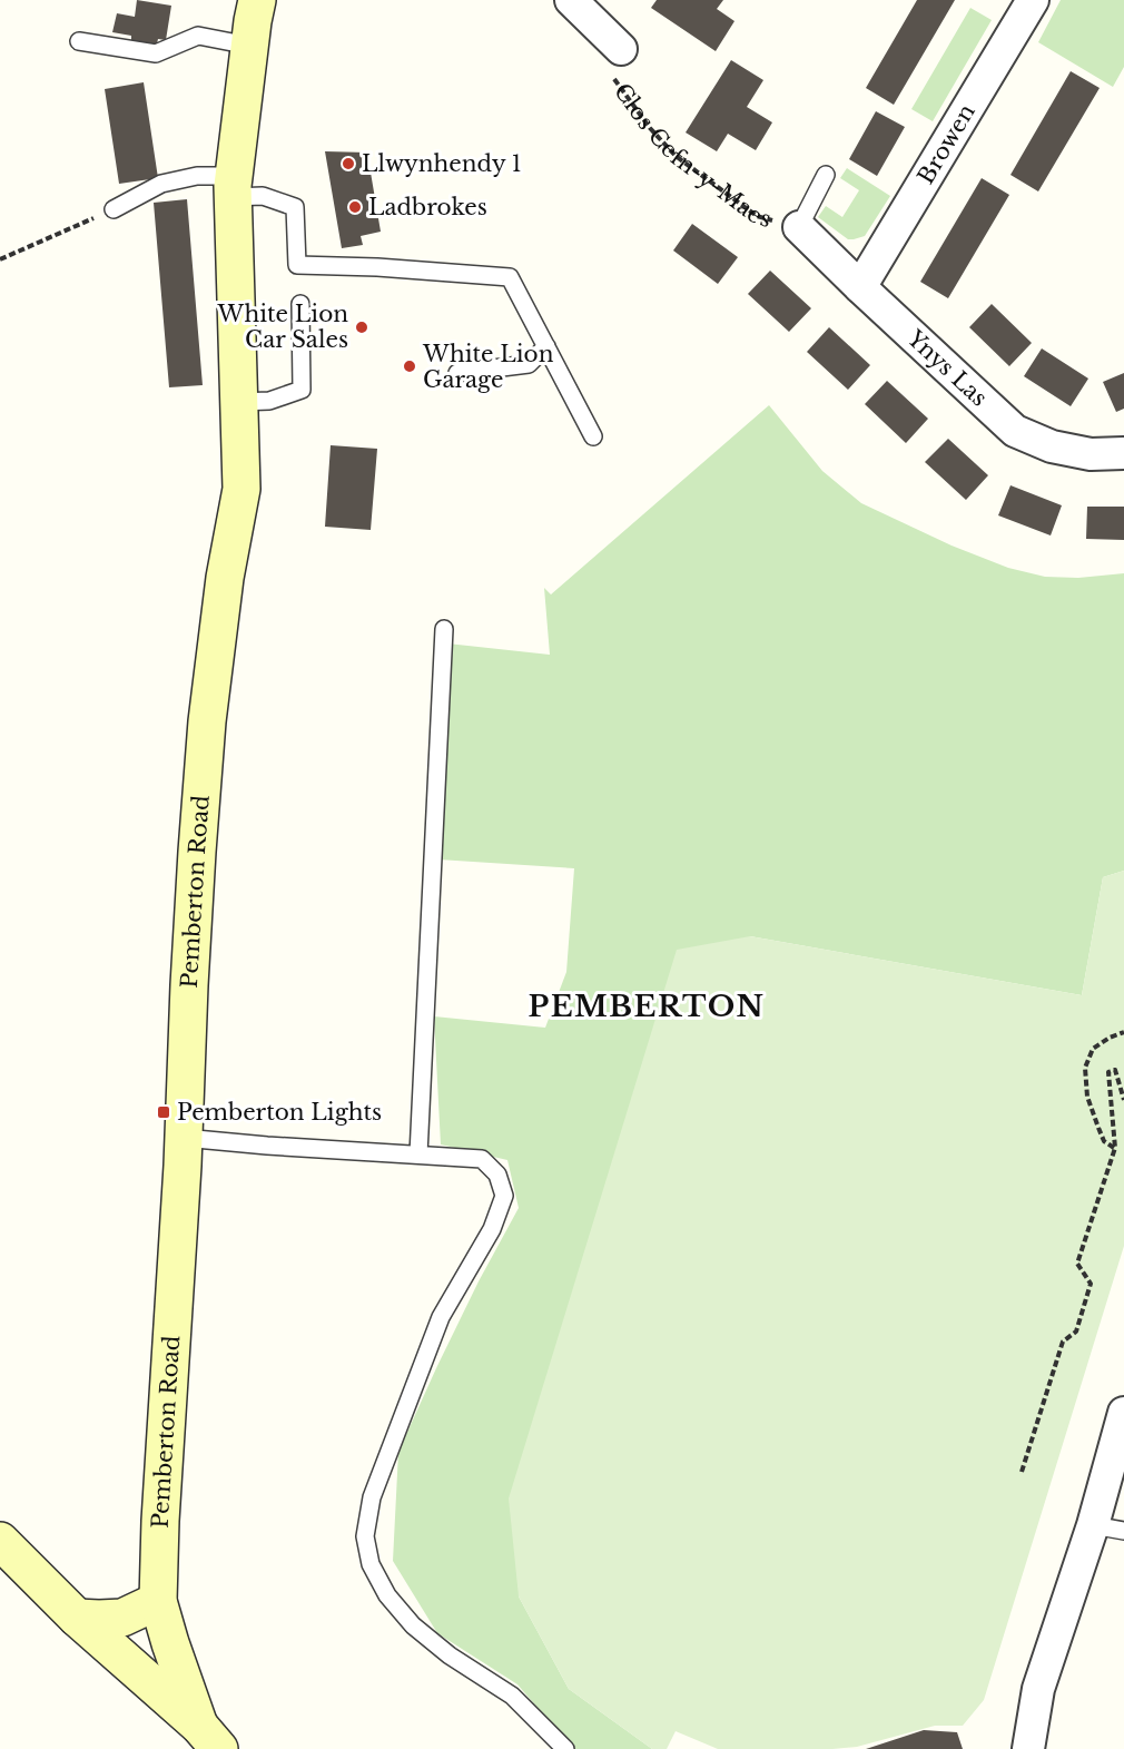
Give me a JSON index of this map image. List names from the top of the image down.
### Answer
{
  "streets": {
    "main road": ["Pemberton Road"],
    "street": ["Browen", "Clos Cefn-y-Maes", "Ynys Las"]
  },
  "crossings": [
    ["Browen", "Ynys Las"],
    ["Clos Cefn-y-Maes", "Ynys Las"]
  ],
  "districts": ["PEMBERTON"],
  "places": {
    "other": [
      "Llwynhendy 1",
      "Ladbrokes",
      "White Lion Car Sales",
      "White Lion Garage"
    ],
    "transit": ["Pemberton Lights"]
  }
}
